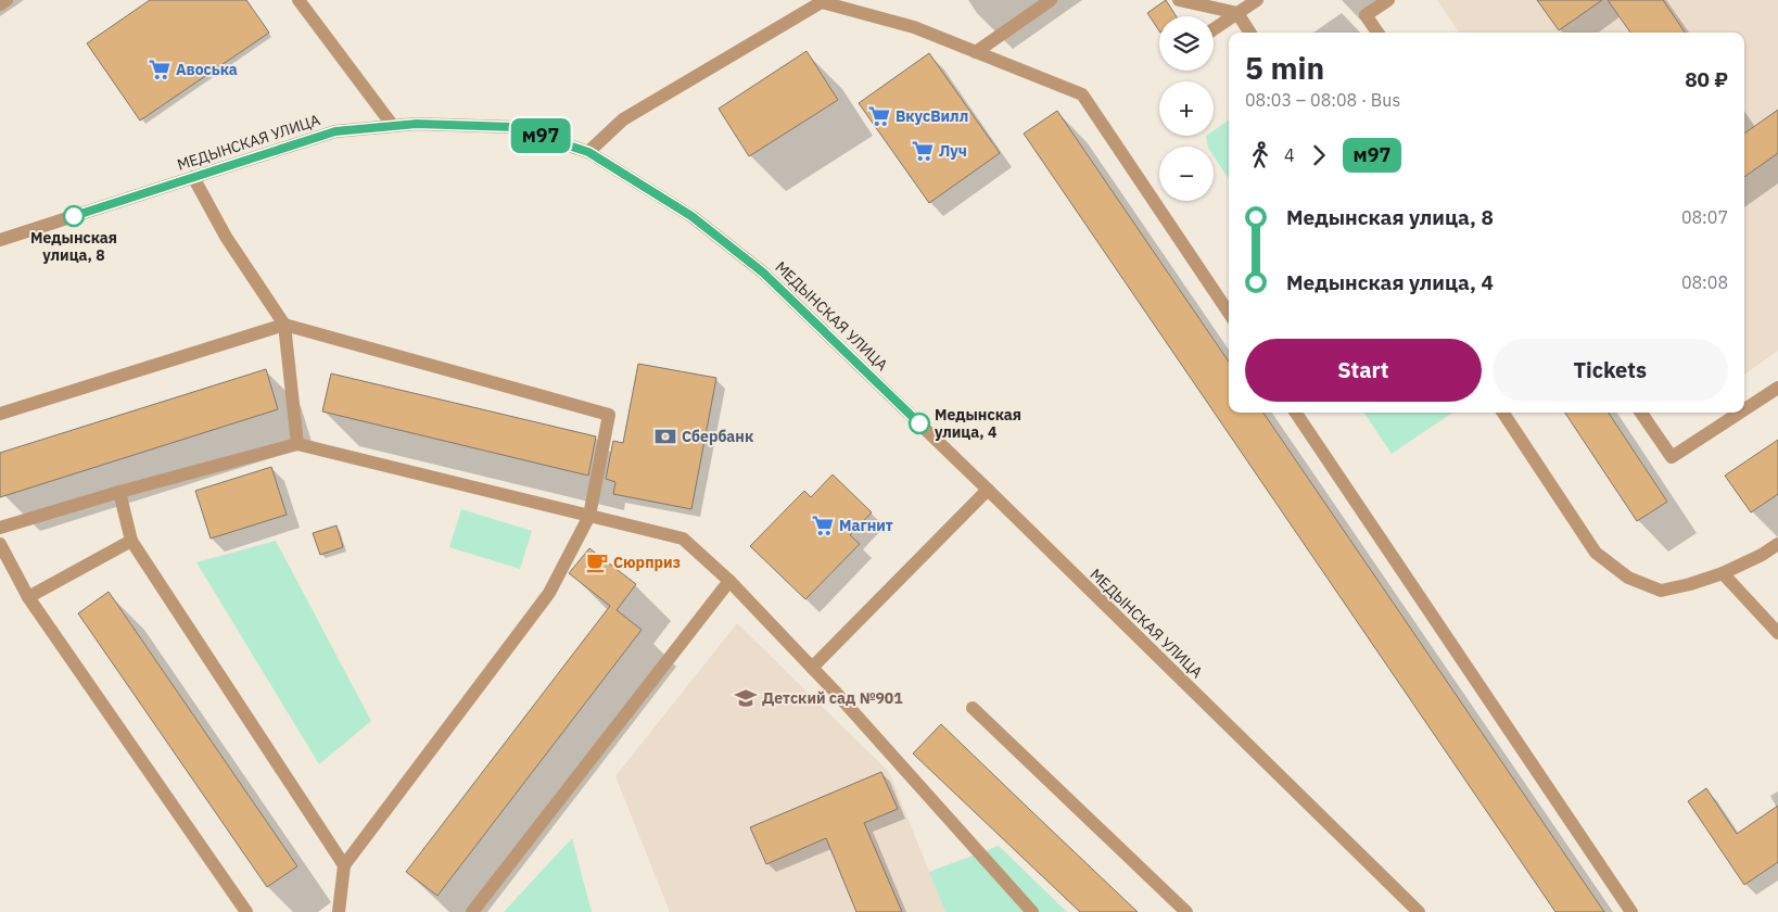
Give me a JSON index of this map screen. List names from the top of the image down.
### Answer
{
  "streets": {
    "street": ["МЕДЫНСКАЯ УЛИЦА"]
  },
  "places": {
    "supermarket": [
      "Авоська",
      "ВкусВилл",
      "Луч",
      "Магнит"
    ],
    "other": ["Медынская улица, 8", "Медынская улица, 4"],
    "bank": ["Сбербанк"],
    "cafe": ["Сюрприз"],
    "school or university": ["Детский сад №901"]
  },
  "lines": ["bus line м97"],
  "page": {
    "on_map": "м97",
    "map_buttons": ["+", "−"],
    "heading": ["5 min", "08:03 – 08:08 · Bus", "80 ₽"],
    "legs": ["4", "м97"],
    "list": [
      {
        "name": "Медынская улица, 8",
        "value": "08:07"
      },
      {
        "name": "Медынская улица, 4",
        "value": "08:08"
      }
    ],
    "buttons": ["Start", "Tickets"]
  }
}
